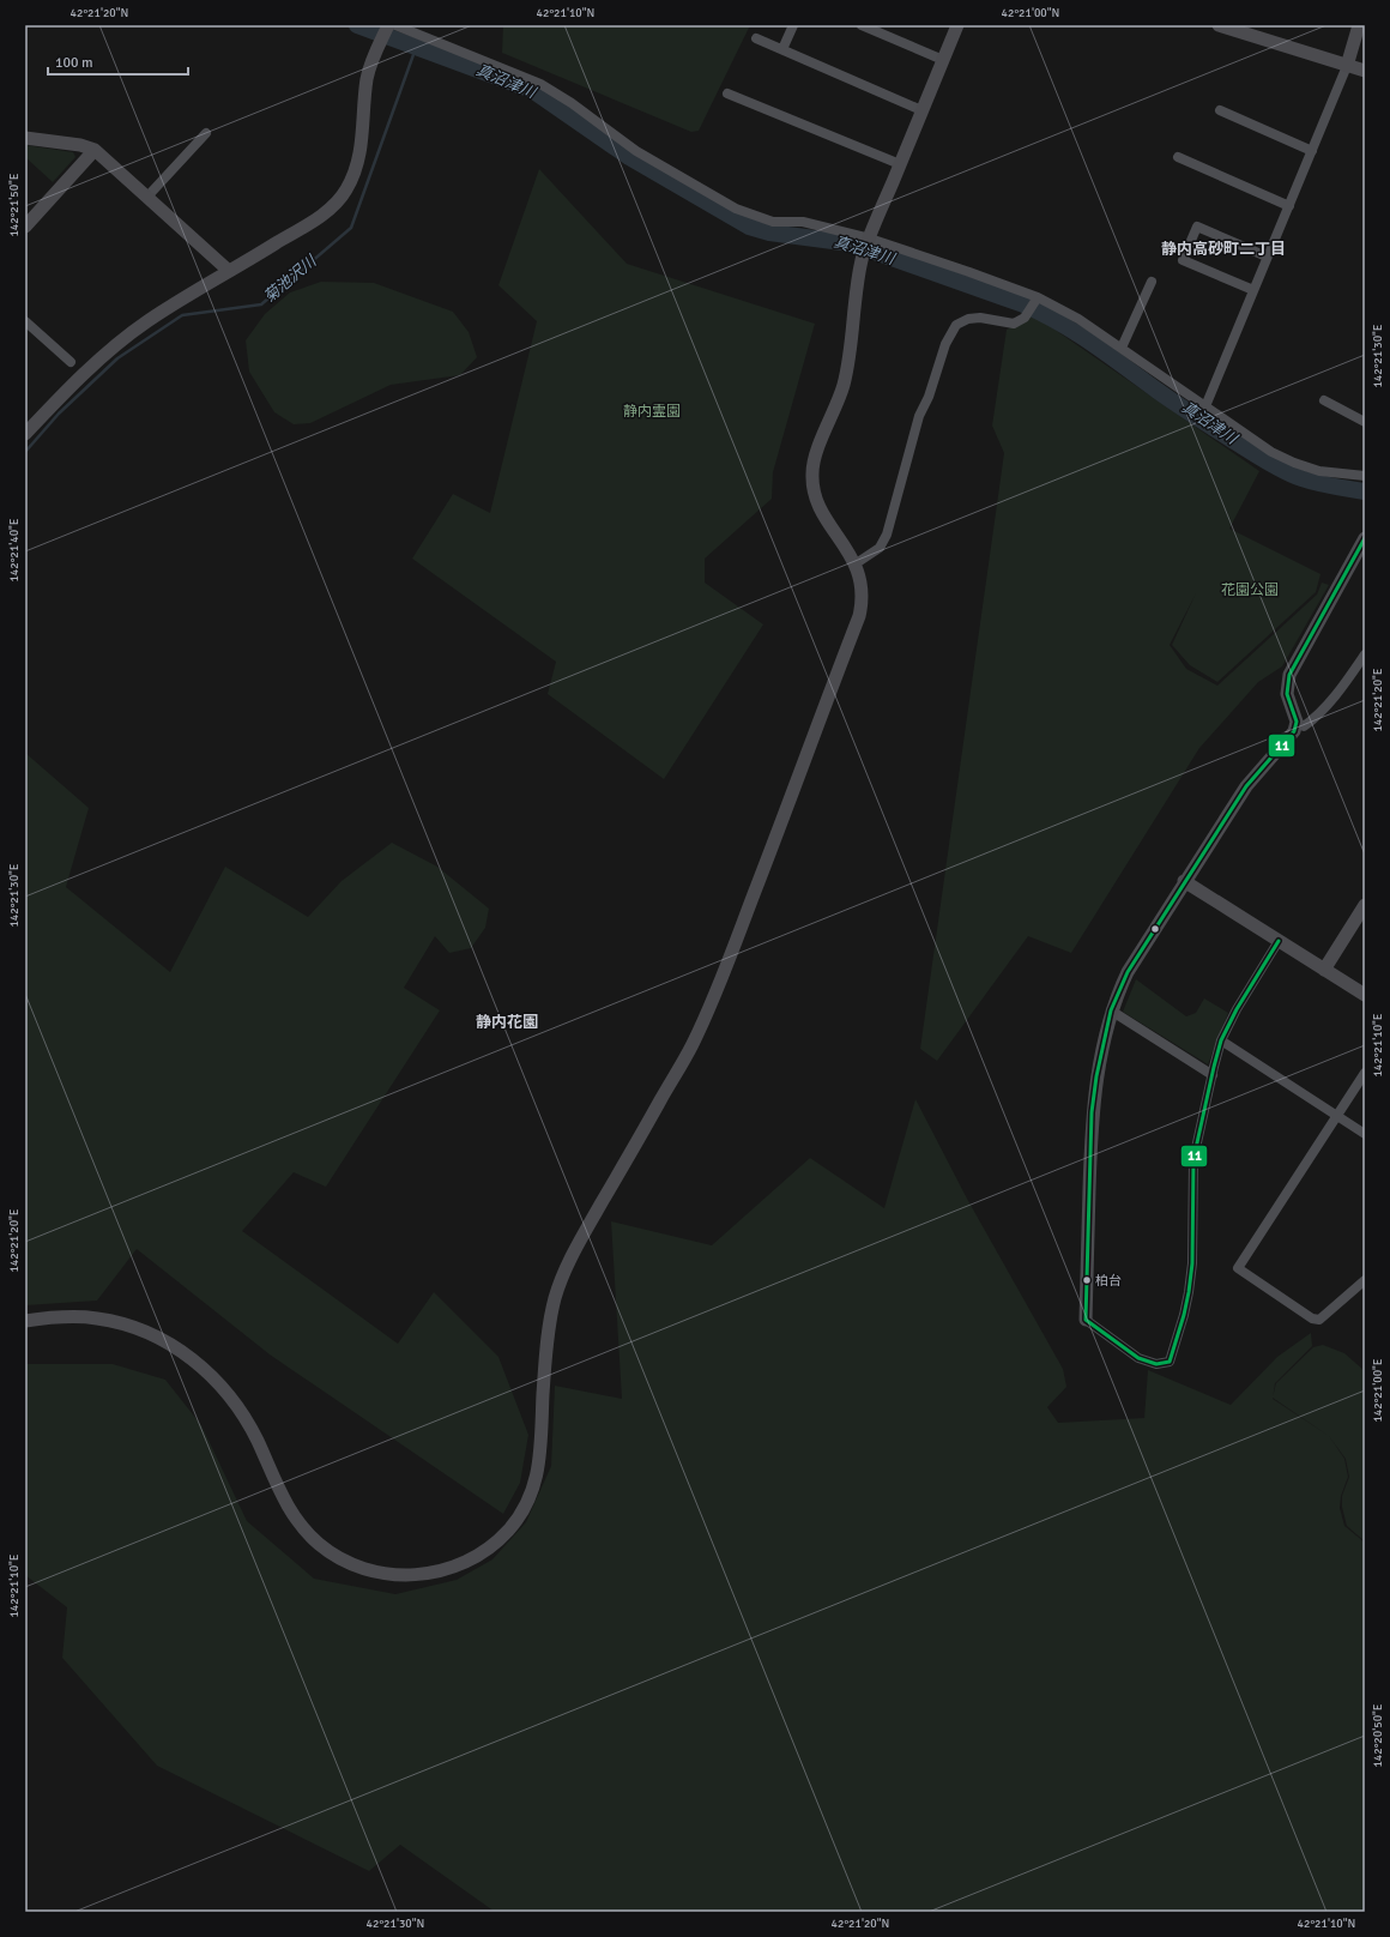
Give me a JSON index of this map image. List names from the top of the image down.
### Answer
{
  "districts": ["静内高砂町二丁目", "静内花園"],
  "water": ["真沼津川", "菊池沢川"],
  "parks": ["静内霊園", "花園公園"],
  "places": ["柏台"],
  "lines": ["transit line 11"],
  "scale_bar": "100 m",
  "coordinates": [
    "42°21'20\"N",
    "42°21'10\"N",
    "42°21'00\"N",
    "142°21'50\"E",
    "142°21'30\"E",
    "142°21'40\"E",
    "142°21'20\"E",
    "142°21'10\"E",
    "142°21'00\"E",
    "142°20'50\"E",
    "42°21'30\"N"
  ]
}
